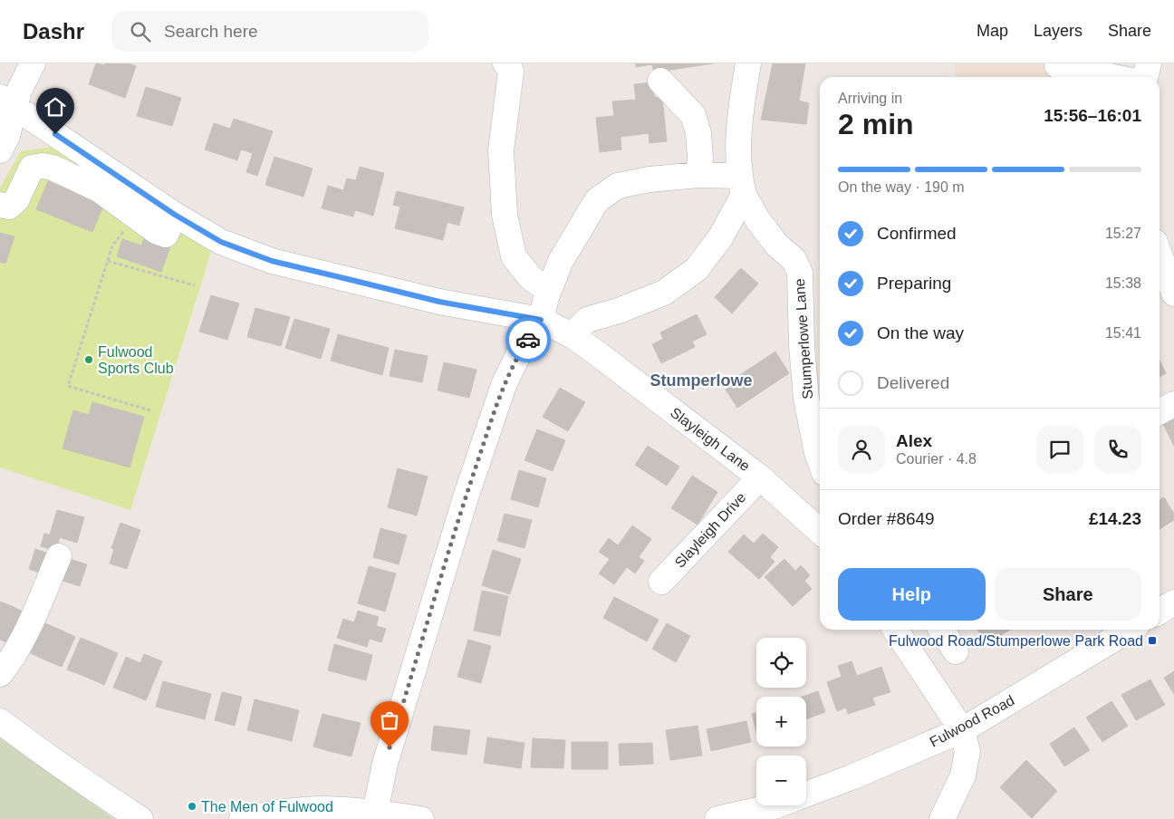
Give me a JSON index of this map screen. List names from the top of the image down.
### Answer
{
  "streets": {
    "street": [
      "Stumperlowe Lane",
      "Slayleigh Lane",
      "Slayleigh Drive",
      "Fulwood Road"
    ]
  },
  "crossings": [
    ["Slayleigh Lane", "Slayleigh Drive"]
  ],
  "districts": ["Stumperlowe"],
  "places": {
    "other": ["Fulwood Sports Club", "The Men of Fulwood"],
    "transit": ["Fulwood Road/Stumperlowe Park Road"]
  },
  "page": {
    "header": "Dashr",
    "search": "Search here",
    "nav": ["Map", "Layers", "Share"],
    "heading": ["2 min", "Arriving in", "15:56–16:01"],
    "panel": [
      "Alex",
      "Courier · 4.8",
      "Order #8649",
      "£14.23"
    ],
    "bar": "On the way · 190 m",
    "list": [
      ["Confirmed", "15:27"],
      ["Preparing", "15:38"],
      ["On the way", "15:41"],
      "Delivered"
    ],
    "buttons": ["Help", "Share"],
    "map_buttons": ["+", "−"]
  }
}
